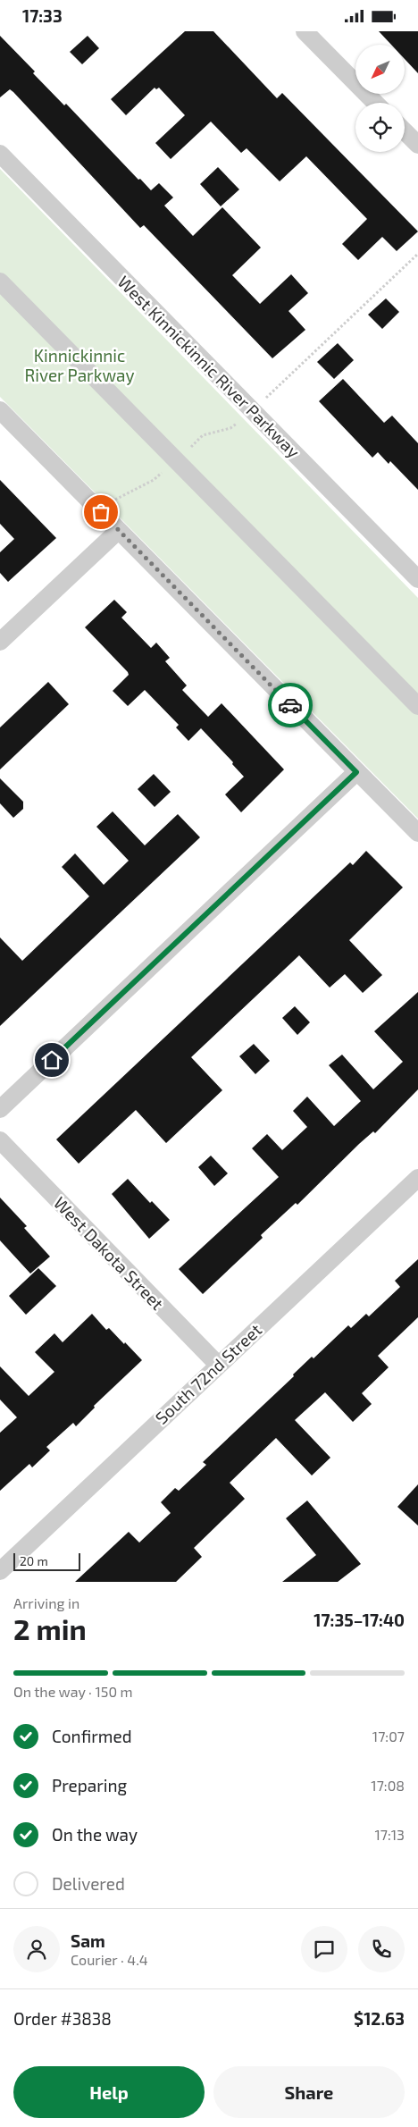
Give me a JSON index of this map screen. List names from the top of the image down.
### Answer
{
  "streets": {
    "street": ["West Kinnickinnic River Parkway", "West Dakota Street", "South 72nd Street"]
  },
  "crossings": [
    ["West Dakota Street", "South 72nd Street"]
  ],
  "parks": ["Kinnickinnic River Parkway"],
  "scale_bar": "20 m",
  "north": "bottom left",
  "page": {
    "status": "17:33",
    "scale": "20 m",
    "heading": ["2 min", "Arriving in", "17:35–17:40"],
    "panel": [
      "Sam",
      "Courier · 4.4",
      "Order #3838",
      "$12.63"
    ],
    "bar": "On the way · 150 m",
    "list": [
      ["Confirmed", "17:07"],
      ["Preparing", "17:08"],
      ["On the way", "17:13"],
      "Delivered"
    ],
    "buttons": ["Help", "Share"]
  }
}
